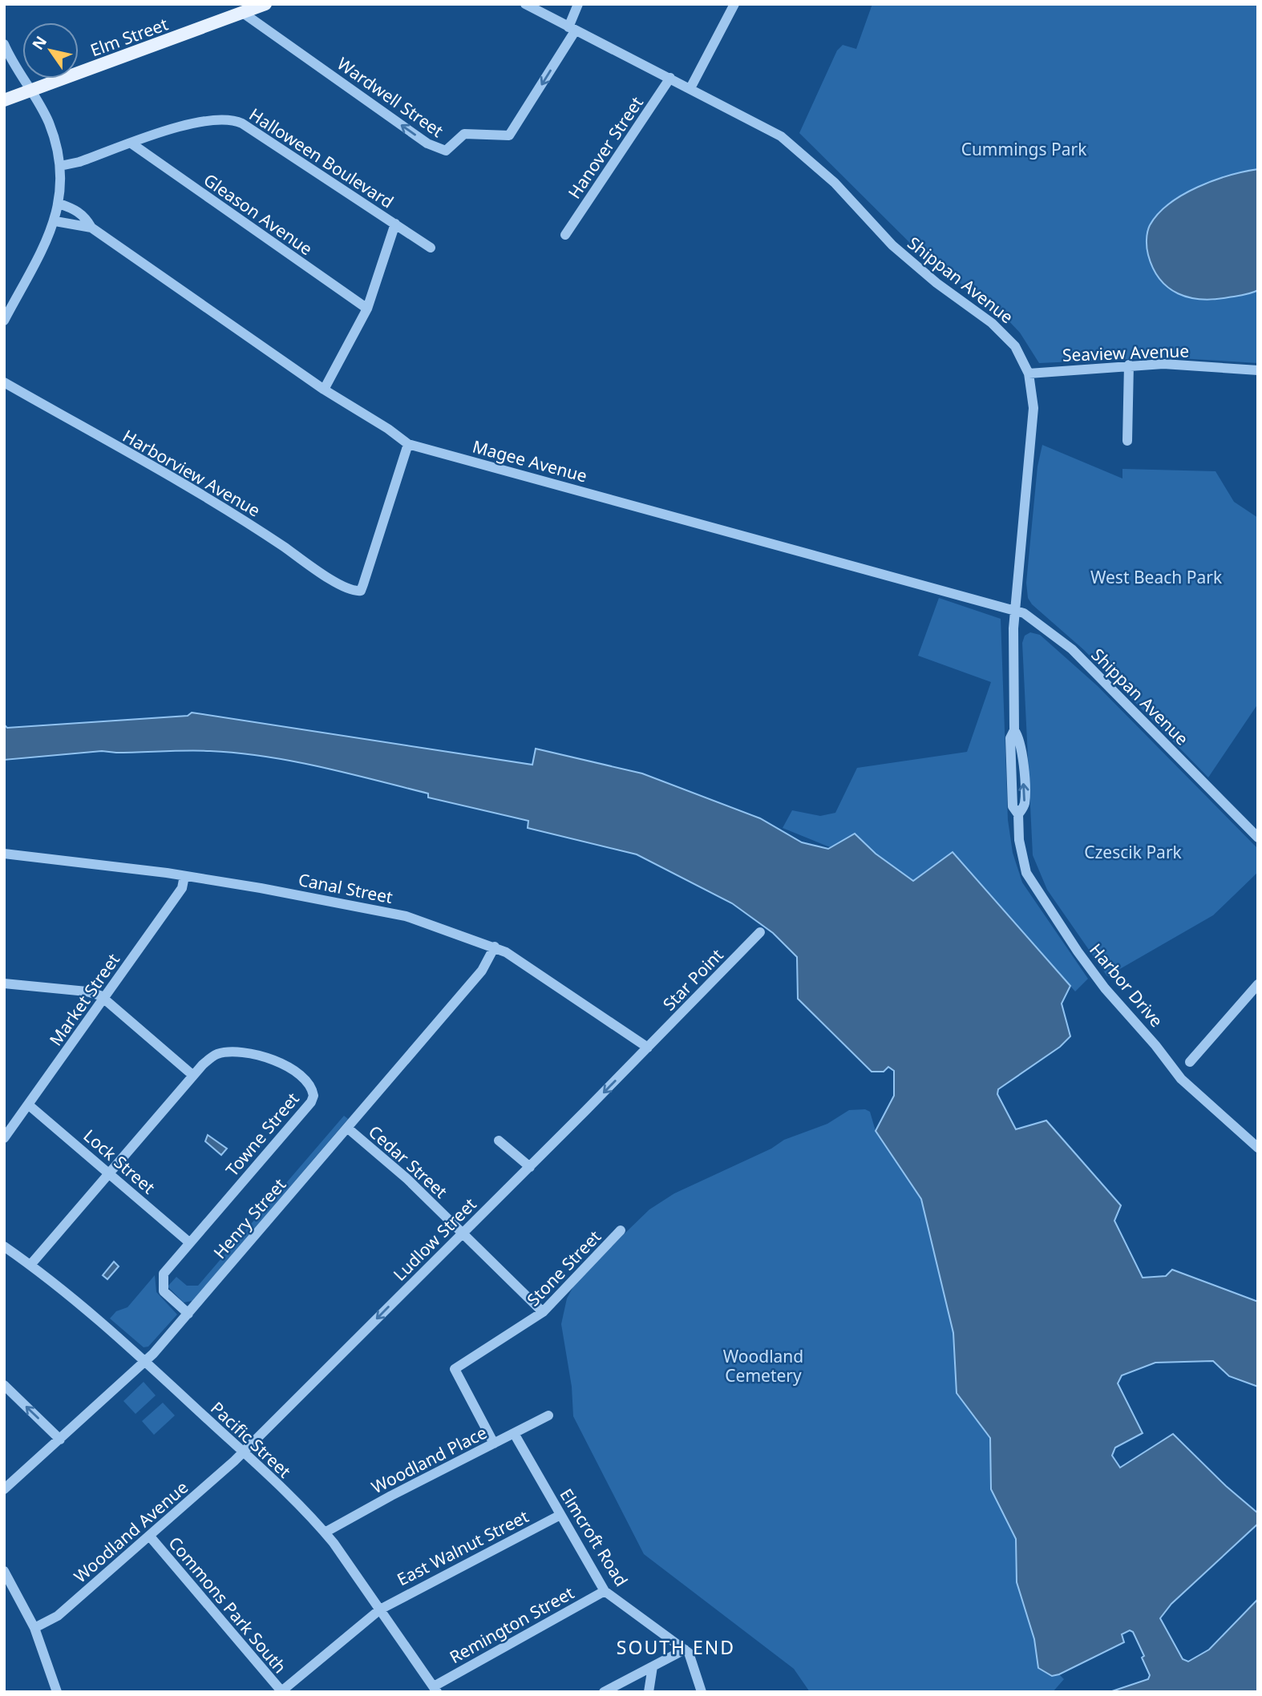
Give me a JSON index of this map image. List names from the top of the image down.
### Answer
{
  "streets": {
    "main road": ["Elm Street"],
    "street": [
      "Wardwell Street",
      "Hanover Street",
      "Halloween Boulevard",
      "Gleason Avenue",
      "Shippan Avenue",
      "Seaview Avenue",
      "Magee Avenue",
      "Harborview Avenue",
      "Canal Street",
      "Star Point",
      "Harbor Drive",
      "Market Street",
      "Towne Street",
      "Lock Street",
      "Cedar Street",
      "Henry Street",
      "Ludlow Street",
      "Stone Street",
      "Pacific Street",
      "Woodland Place",
      "Woodland Avenue",
      "Elmcroft Road",
      "East Walnut Street",
      "Commons Park South",
      "Remington Street"
    ]
  },
  "crossings": [
    ["Elm Street", "Wardwell Street"],
    ["Wardwell Street", "Shippan Avenue"],
    ["Hanover Street", "Shippan Avenue"],
    ["Halloween Boulevard", "Gleason Avenue"],
    ["Shippan Avenue", "Seaview Avenue"],
    ["Shippan Avenue", "Magee Avenue"],
    ["Shippan Avenue", "Harbor Drive"],
    ["Magee Avenue", "Harborview Avenue"],
    ["Magee Avenue", "Harbor Drive"],
    ["Canal Street", "Star Point"],
    ["Canal Street", "Market Street"],
    ["Canal Street", "Henry Street"],
    ["Canal Street", "Ludlow Street"],
    ["Star Point", "Ludlow Street"],
    ["Market Street", "Lock Street"],
    ["Towne Street", "Lock Street"],
    ["Towne Street", "Henry Street"],
    ["Towne Street", "Pacific Street"],
    ["Cedar Street", "Henry Street"],
    ["Cedar Street", "Ludlow Street"],
    ["Cedar Street", "Stone Street"],
    ["Henry Street", "Pacific Street"],
    ["Ludlow Street", "Pacific Street"],
    ["Ludlow Street", "Woodland Avenue"],
    ["Stone Street", "Woodland Place"],
    ["Pacific Street", "Woodland Place"],
    ["Pacific Street", "Woodland Avenue"],
    ["Pacific Street", "East Walnut Street"],
    ["Pacific Street", "Remington Street"],
    ["Woodland Place", "Elmcroft Road"],
    ["Woodland Avenue", "Commons Park South"],
    ["Elmcroft Road", "East Walnut Street"],
    ["Elmcroft Road", "Remington Street"],
    ["East Walnut Street", "Commons Park South"]
  ],
  "one_way": ["Ludlow Street"],
  "districts": ["SOUTH END"],
  "parks": [
    "Cummings Park",
    "West Beach Park",
    "Czescik Park",
    "Woodland Cemetery"
  ],
  "north": "top left"
}
